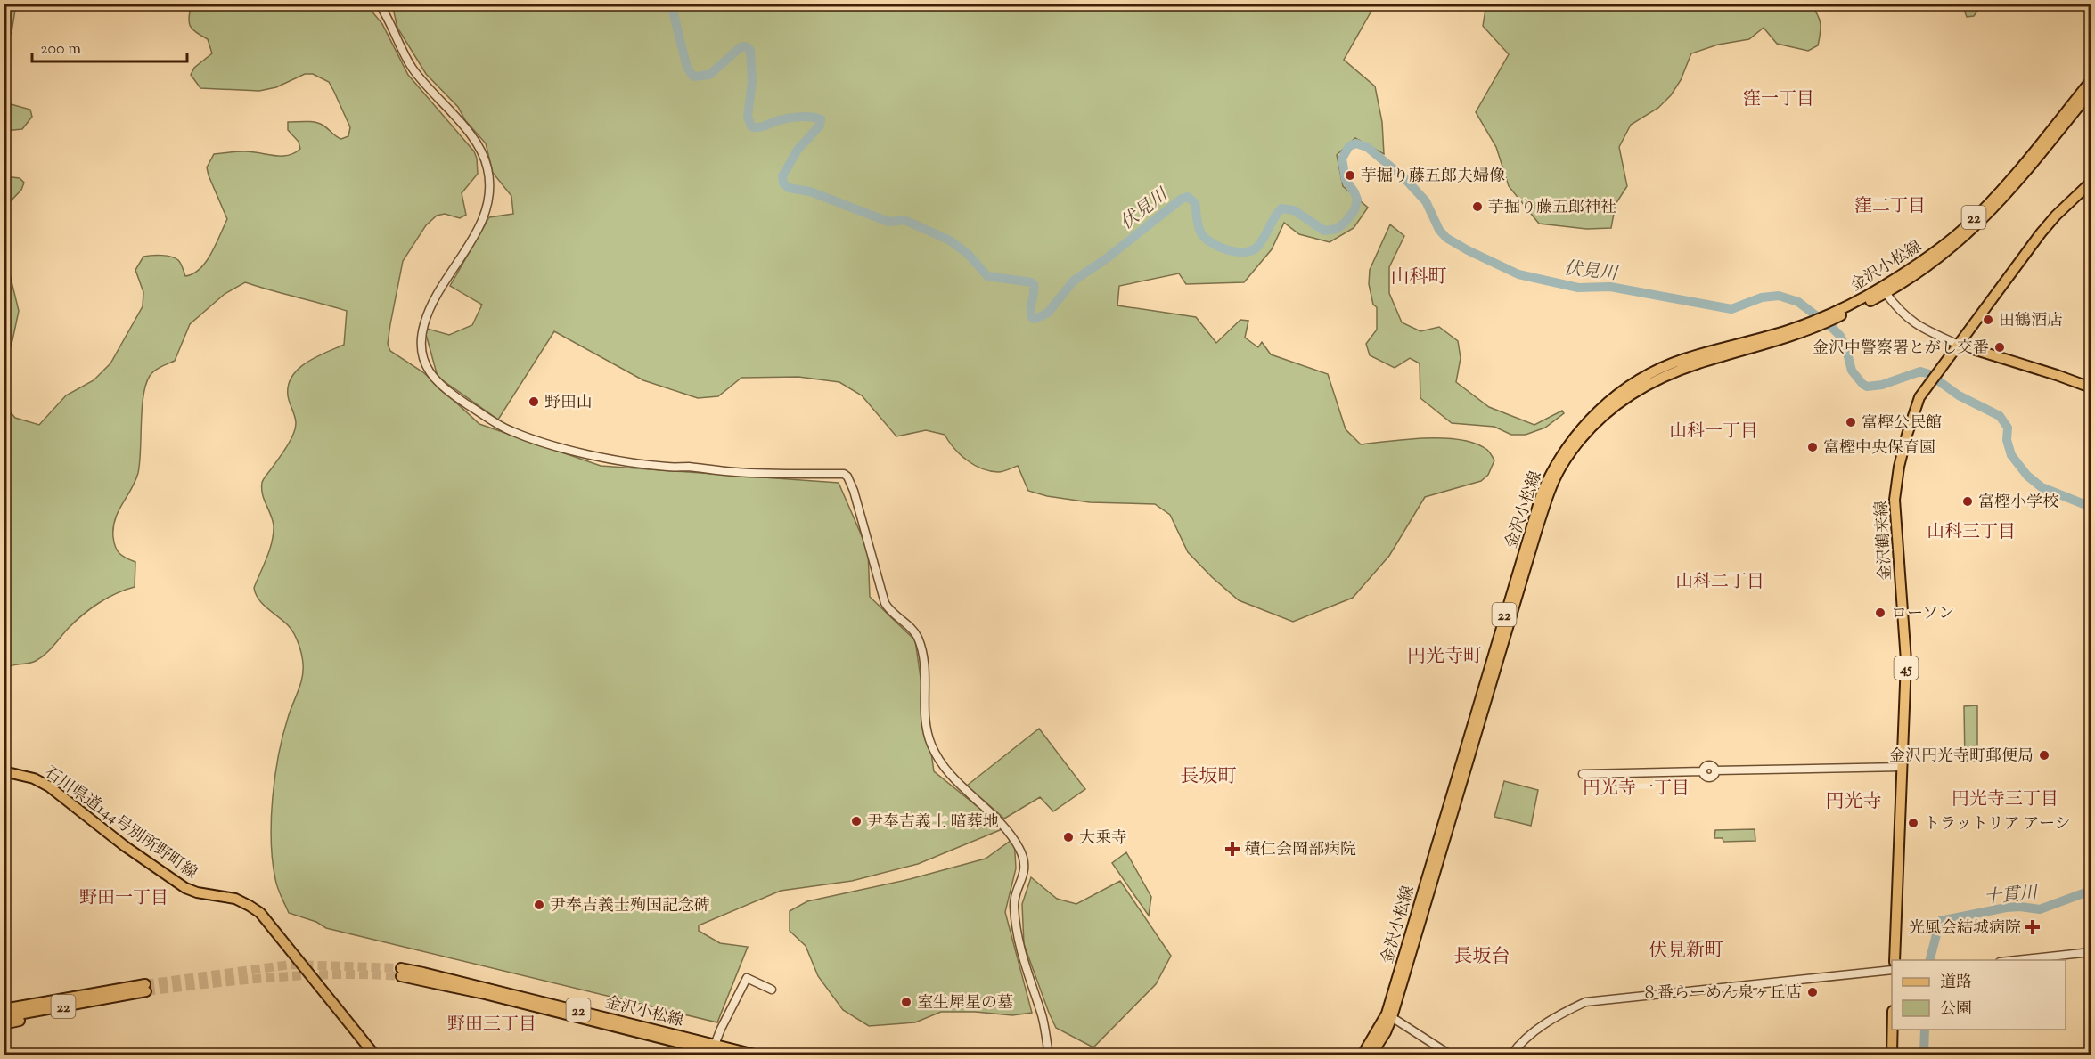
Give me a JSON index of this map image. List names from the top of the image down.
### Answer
{
  "streets": {
    "main road": [
      "22",
      "金沢小松線",
      "金沢鶴来線",
      "45",
      "石川県道144号別所野町線"
    ]
  },
  "districts": [
    "窪一丁目",
    "窪二丁目",
    "山科町",
    "山科一丁目",
    "山科三丁目",
    "山科二丁目",
    "円光寺町",
    "長坂町",
    "円光寺一丁目",
    "円光寺三丁目",
    "円光寺",
    "野田一丁目",
    "伏見新町",
    "長坂台",
    "野田三丁目"
  ],
  "water": ["伏見川", "十貫川"],
  "places": {
    "other": [
      "芋掘り藤五郎夫婦像",
      "芋掘り藤五郎神社",
      "田鶴酒店",
      "金沢中警察署とがし交番",
      "野田山",
      "富樫公民館",
      "富樫中央保育園",
      "富樫小学校",
      "ローソン",
      "金沢円光寺町郵便局",
      "尹奉吉義士 暗葬地",
      "トラットリア アーシ",
      "大乗寺",
      "尹奉吉義士殉国記念碑",
      "８番らーめん泉ヶ丘店",
      "室生犀星の墓"
    ],
    "health": ["積仁会岡部病院", "光風会結城病院"]
  },
  "legend": ["道路", "公園"],
  "scale_bar": "200 m"
}
